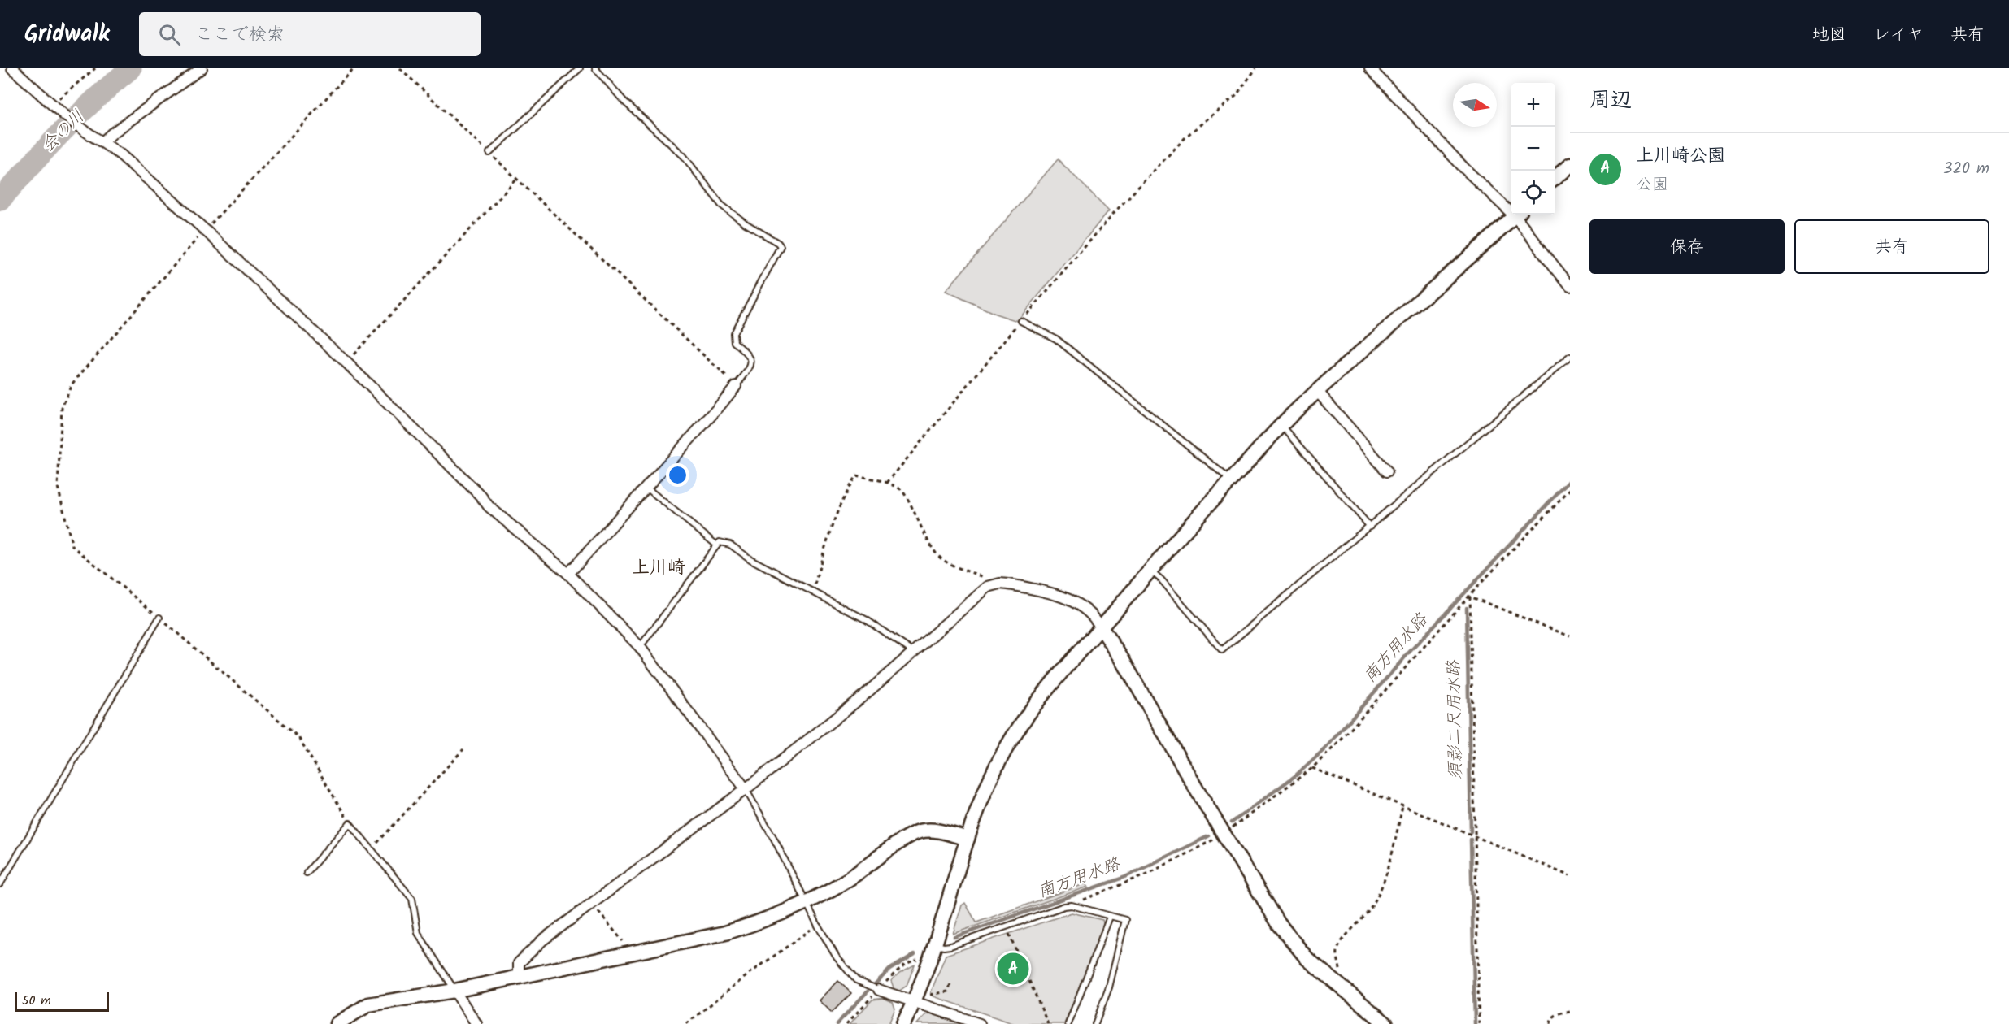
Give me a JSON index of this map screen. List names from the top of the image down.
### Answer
{
  "districts": ["上川崎"],
  "water": ["会の川", "南方用水路", "須影二尺用水路"],
  "scale_bar": "50 m",
  "north": "right",
  "page": {
    "header": "Gridwalk",
    "search": "ここで検索",
    "nav": ["地図", "レイヤ", "共有"],
    "heading": "周辺",
    "map_buttons": ["+", "−"],
    "list": [
      {
        "mark": "A",
        "name": "上川崎公園",
        "note": "公園",
        "value": "320 m"
      }
    ],
    "buttons": ["保存", "共有"],
    "pins": "A",
    "scale": "50 m"
  }
}
